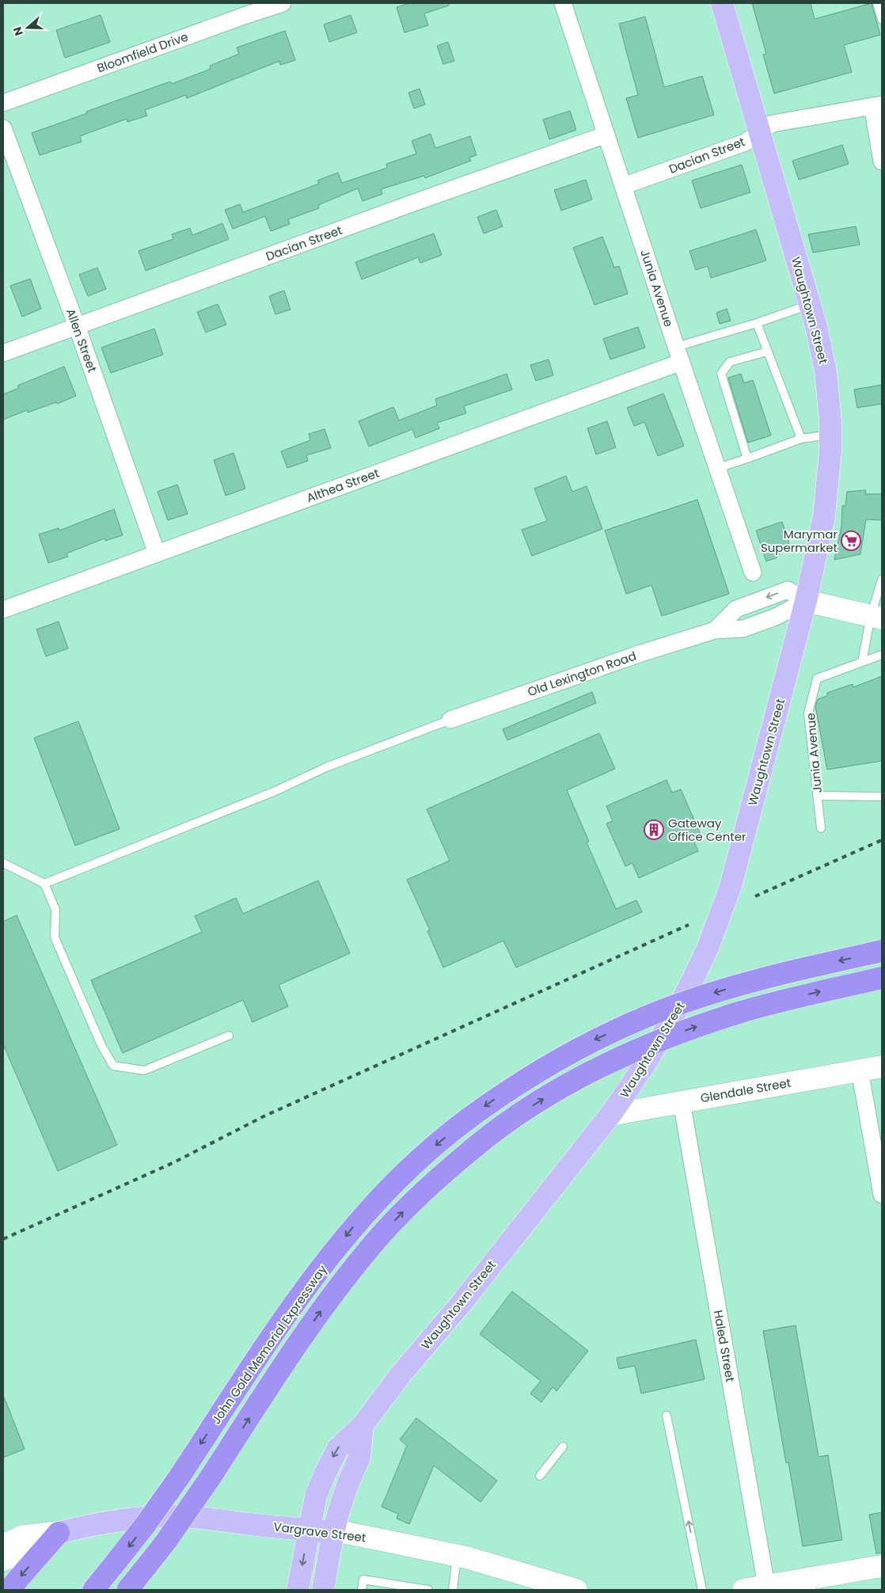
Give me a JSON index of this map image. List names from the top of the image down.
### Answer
{
  "streets": {
    "highway": ["John Gold Memorial Expressway"],
    "main road": ["Waughtown Street", "Vargrave Street"],
    "street": [
      "Bloomfield Drive",
      "Dacian Street",
      "Junia Avenue",
      "Allen Street",
      "Althea Street",
      "Old Lexington Road",
      "Glendale Street",
      "Haled Street"
    ]
  },
  "crossings": [
    ["Dacian Street", "Junia Avenue"],
    ["Dacian Street", "Waughtown Street"],
    ["Dacian Street", "Allen Street"],
    ["Junia Avenue", "Althea Street"],
    ["Waughtown Street", "Old Lexington Road"],
    ["Waughtown Street", "Glendale Street"],
    ["Waughtown Street", "Vargrave Street"],
    ["Allen Street", "Althea Street"],
    ["Glendale Street", "Haled Street"]
  ],
  "places": {
    "supermarket": ["Marymar Supermarket"],
    "building": ["Gateway Office Center"]
  },
  "north": "left"
}
